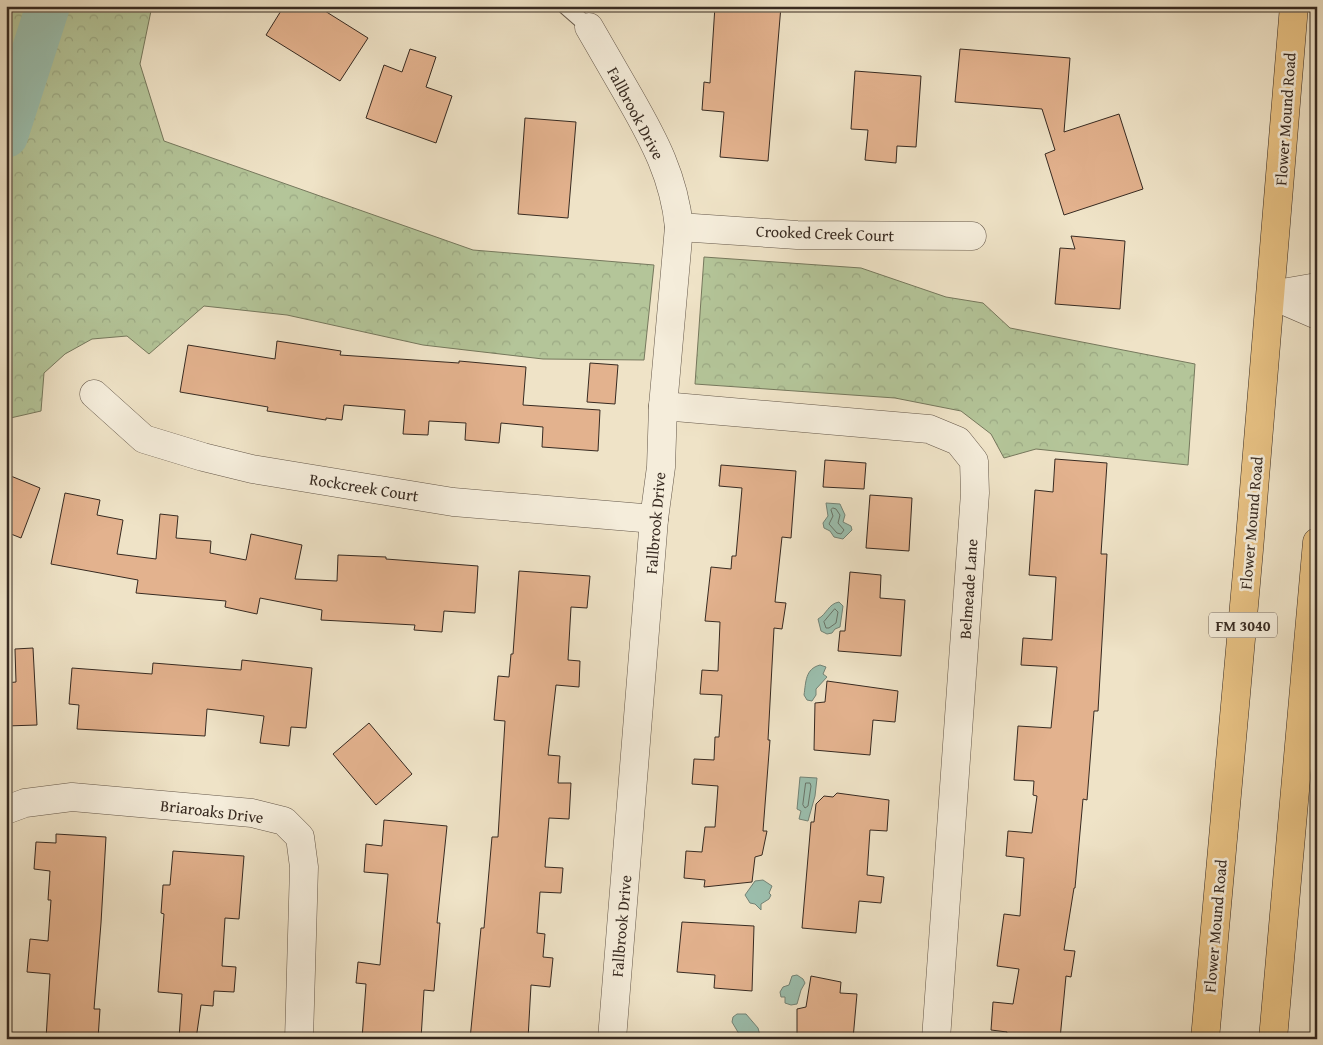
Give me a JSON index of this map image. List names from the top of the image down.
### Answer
{
  "streets": {
    "main road": ["Flower Mound Road", "FM 3040"],
    "street": [
      "Fallbrook Drive",
      "Crooked Creek Court",
      "Rockcreek Court",
      "Belmeade Lane",
      "Briaroaks Drive"
    ]
  },
  "crossings": [
    ["Fallbrook Drive", "Crooked Creek Court"],
    ["Fallbrook Drive", "Rockcreek Court"],
    ["Fallbrook Drive", "Belmeade Lane"]
  ]
}
